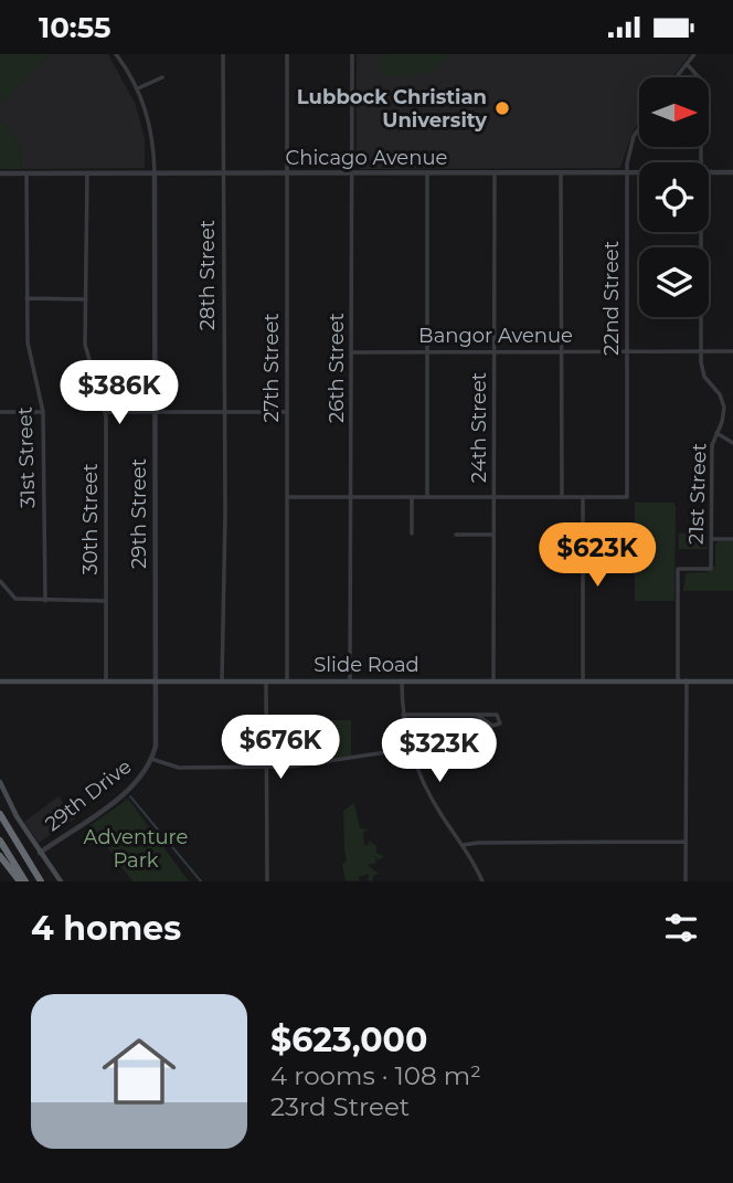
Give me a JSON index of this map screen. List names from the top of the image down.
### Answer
{
  "streets": {
    "main road": ["Slide Road"],
    "street": [
      "Chicago Avenue",
      "28th Street",
      "22nd Street",
      "Bangor Avenue",
      "27th Street",
      "26th Street",
      "24th Street",
      "31st Street",
      "21st Street",
      "29th Street",
      "30th Street",
      "29th Drive"
    ]
  },
  "crossings": [
    ["Chicago Avenue", "28th Street"],
    ["Chicago Avenue", "22nd Street"],
    ["Chicago Avenue", "27th Street"],
    ["Chicago Avenue", "26th Street"],
    ["Chicago Avenue", "24th Street"],
    ["Chicago Avenue", "31st Street"],
    ["Chicago Avenue", "29th Street"],
    ["Chicago Avenue", "30th Street"],
    ["28th Street", "Slide Road"],
    ["22nd Street", "Bangor Avenue"],
    ["Bangor Avenue", "26th Street"],
    ["Bangor Avenue", "24th Street"],
    ["Bangor Avenue", "21st Street"],
    ["27th Street", "Slide Road"],
    ["26th Street", "Slide Road"],
    ["24th Street", "Slide Road"],
    ["21st Street", "Slide Road"],
    ["29th Street", "Slide Road"],
    ["29th Street", "29th Drive"],
    ["30th Street", "Slide Road"]
  ],
  "parks": ["Adventure Park"],
  "places": ["Lubbock Christian University"],
  "north": "right",
  "page": {
    "status": "10:55",
    "price": [
      "$386K",
      "$623K",
      "$676K",
      "$323K"
    ],
    "heading": "4 homes",
    "list": [
      {
        "name": "$623,000",
        "note": "4 rooms · 108 m² · 23rd Street"
      }
    ]
  }
}
